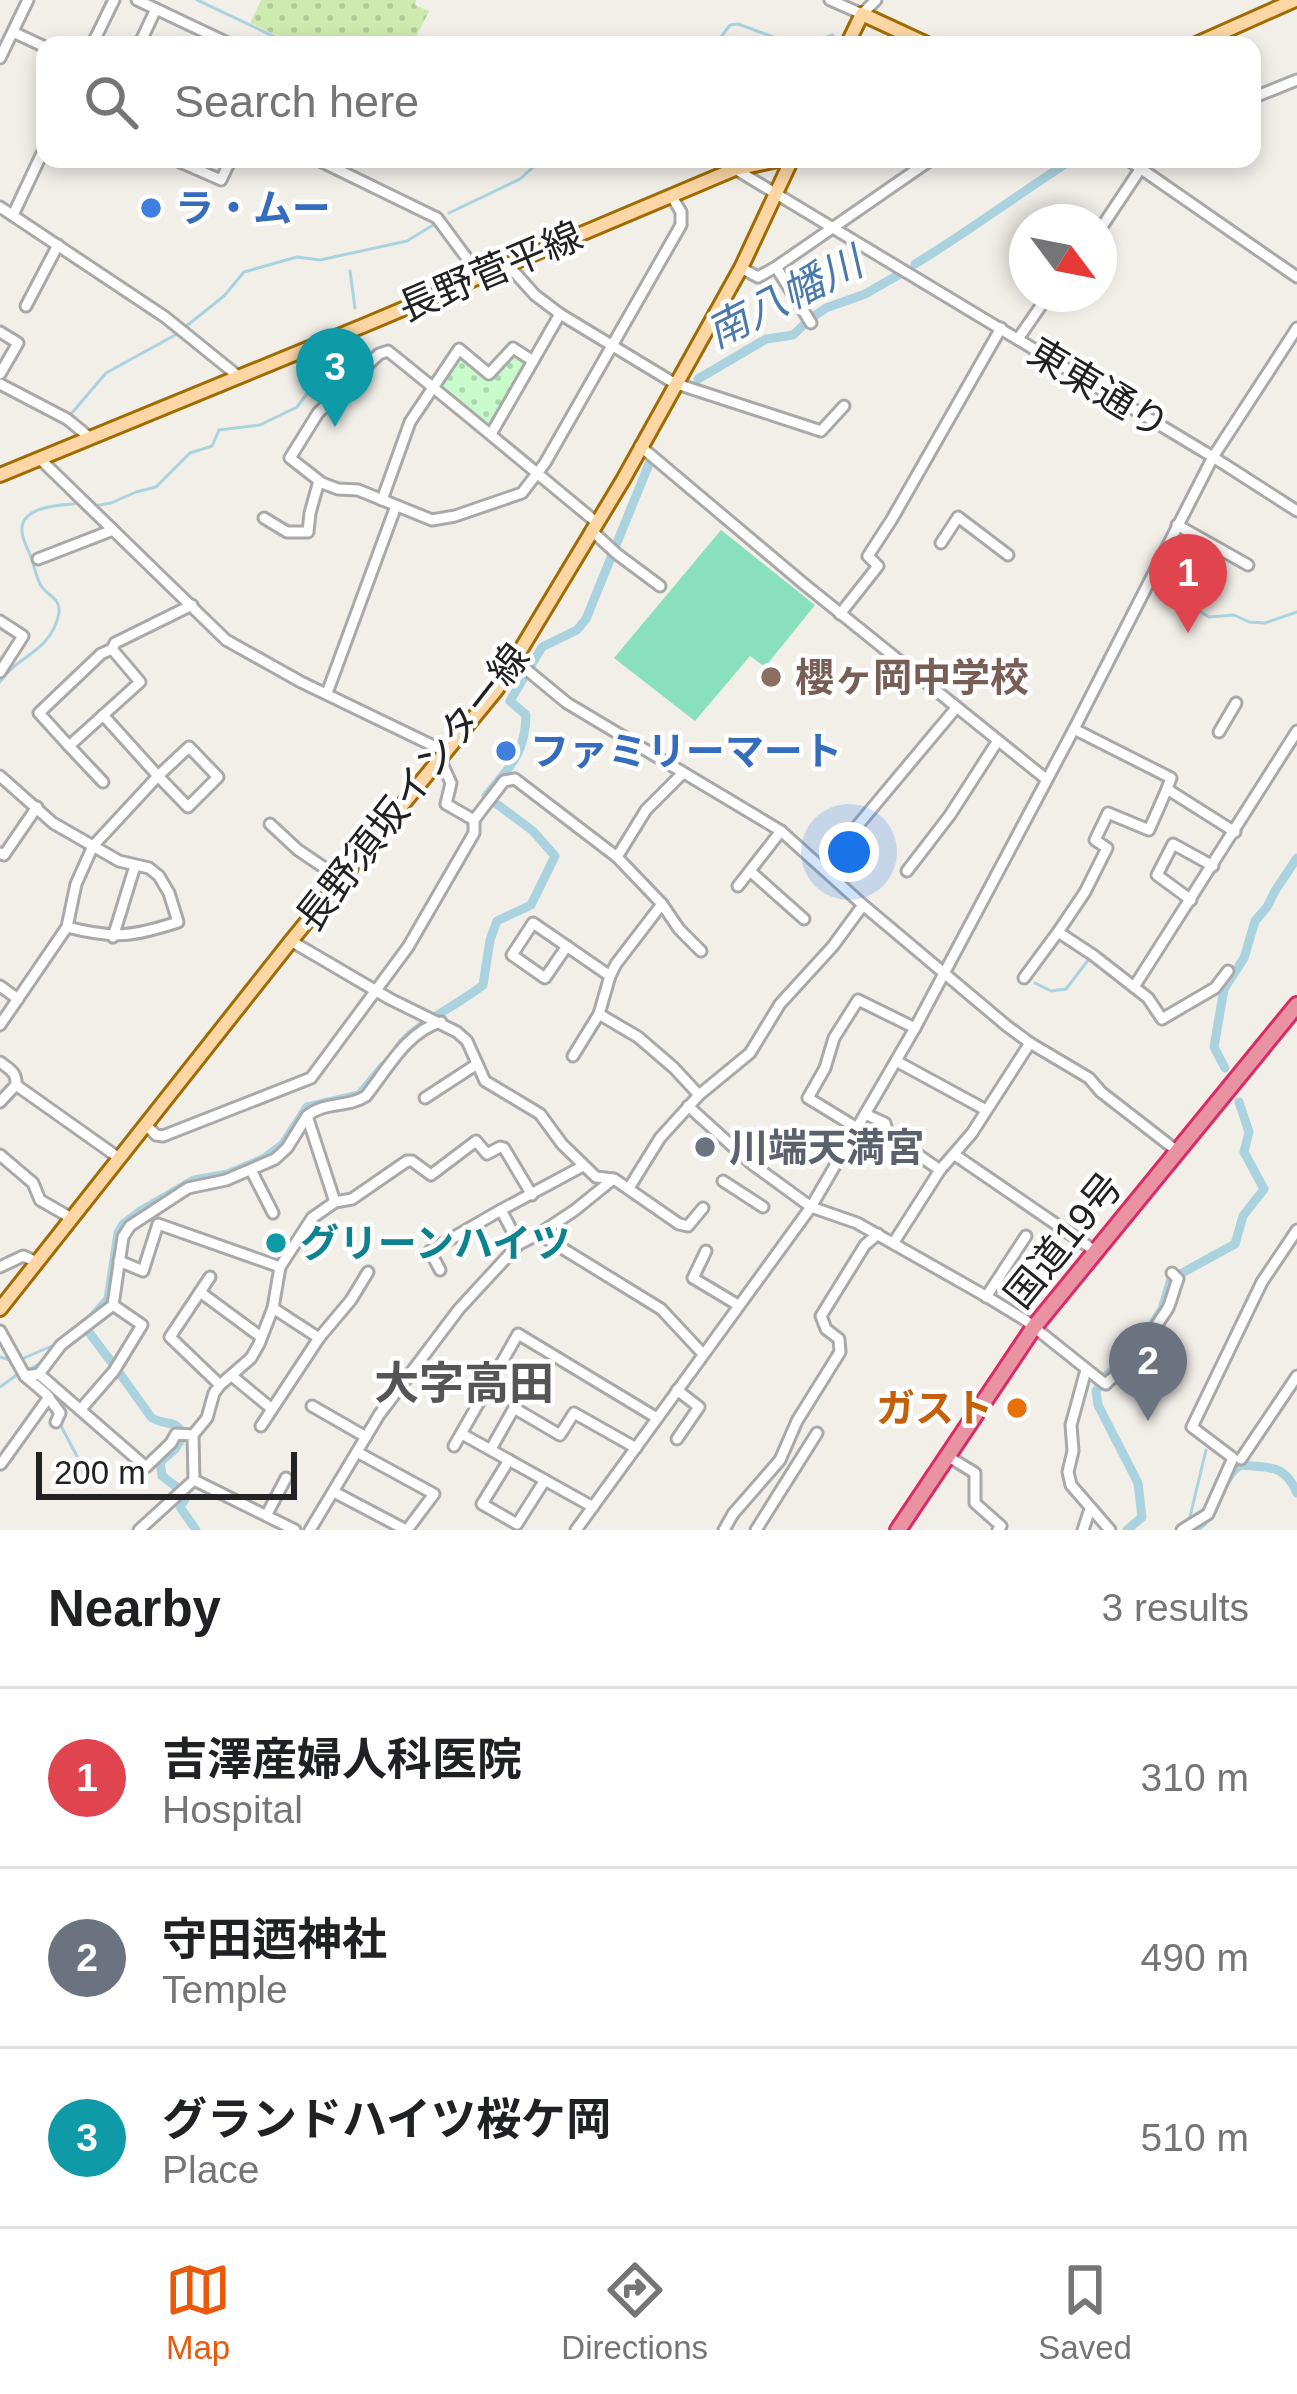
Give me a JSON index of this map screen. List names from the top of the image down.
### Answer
{
  "streets": {
    "highway": ["国道19号"],
    "main road": ["長野菅平線", "長野須坂インター線"],
    "street": ["東東通り"]
  },
  "crossings": [
    ["長野菅平線", "東東通り"],
    ["東東通り", "長野須坂インター線"]
  ],
  "districts": ["大字高田"],
  "water": ["南八幡川"],
  "places": [
    "ラ・ムー",
    "櫻ヶ岡中学校",
    "ファミリーマート",
    "川端天満宮",
    "グリーンハイツ",
    "ガスト"
  ],
  "scale_bar": "200 m",
  "north": "bottom right",
  "page": {
    "search": "Search here",
    "pins": ["3", "1", "2"],
    "scale": "200 m",
    "heading": ["Nearby", "3 results"],
    "list": [
      {
        "mark": "1",
        "name": "吉澤産婦人科医院",
        "note": "Hospital",
        "value": "310 m"
      },
      {
        "mark": "2",
        "name": "守田迺神社",
        "note": "Temple",
        "value": "490 m"
      },
      {
        "mark": "3",
        "name": "グランドハイツ桜ケ岡",
        "note": "Place",
        "value": "510 m"
      }
    ],
    "nav": ["Map", "Directions", "Saved"]
  }
}
